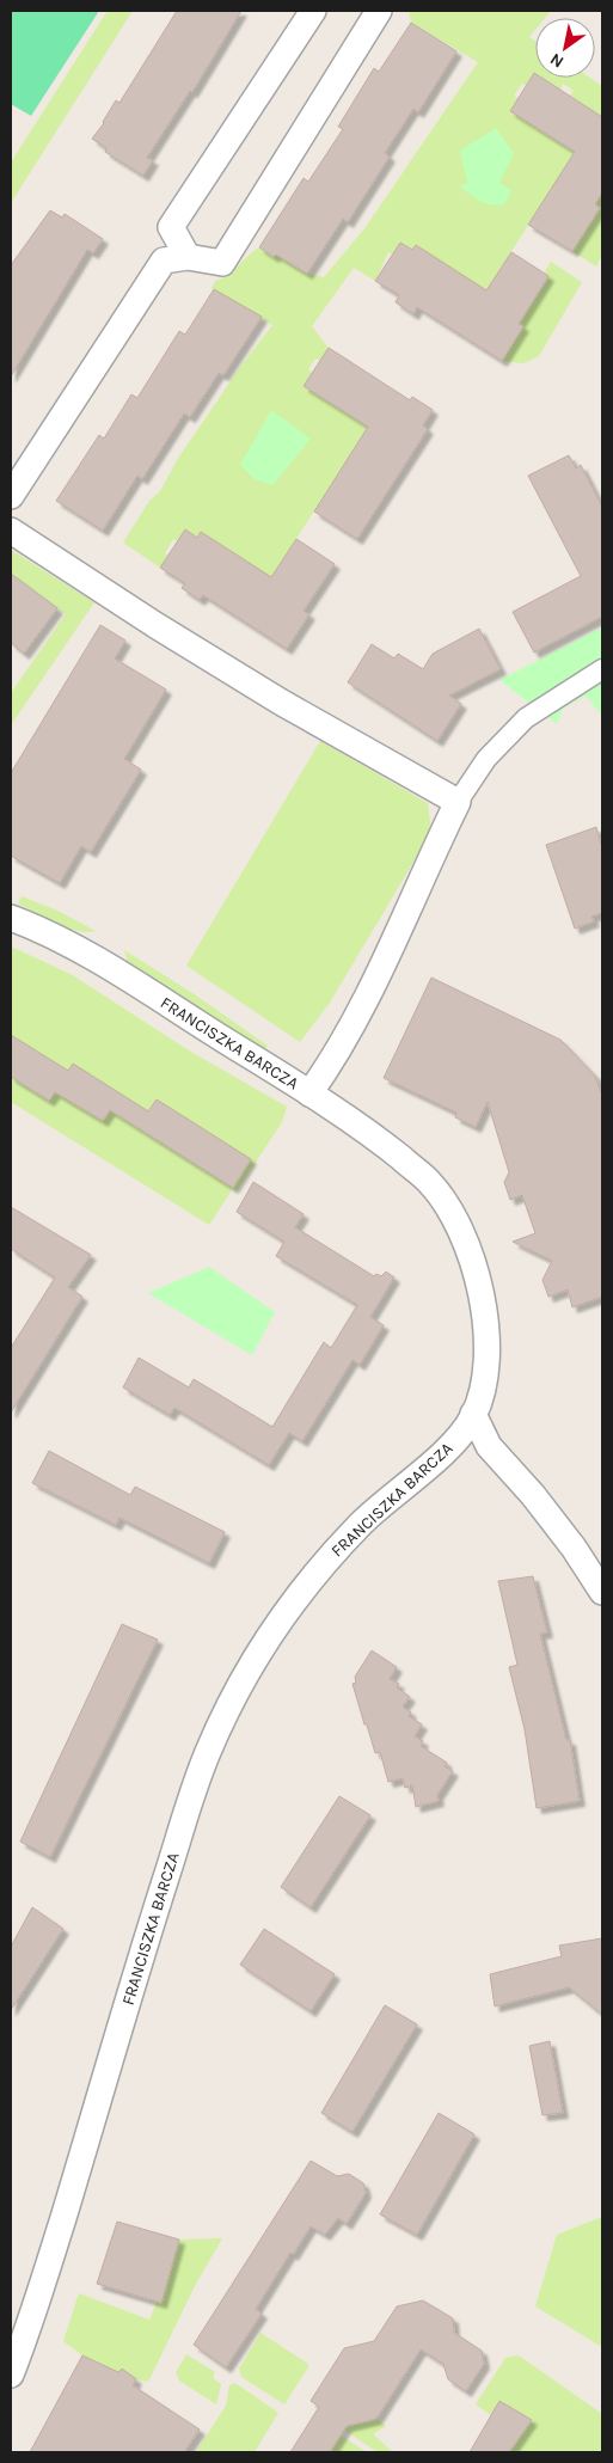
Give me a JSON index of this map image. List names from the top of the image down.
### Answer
{
  "streets": {
    "street": ["FRANCISZKA BARCZA"]
  },
  "north": "bottom left"
}
